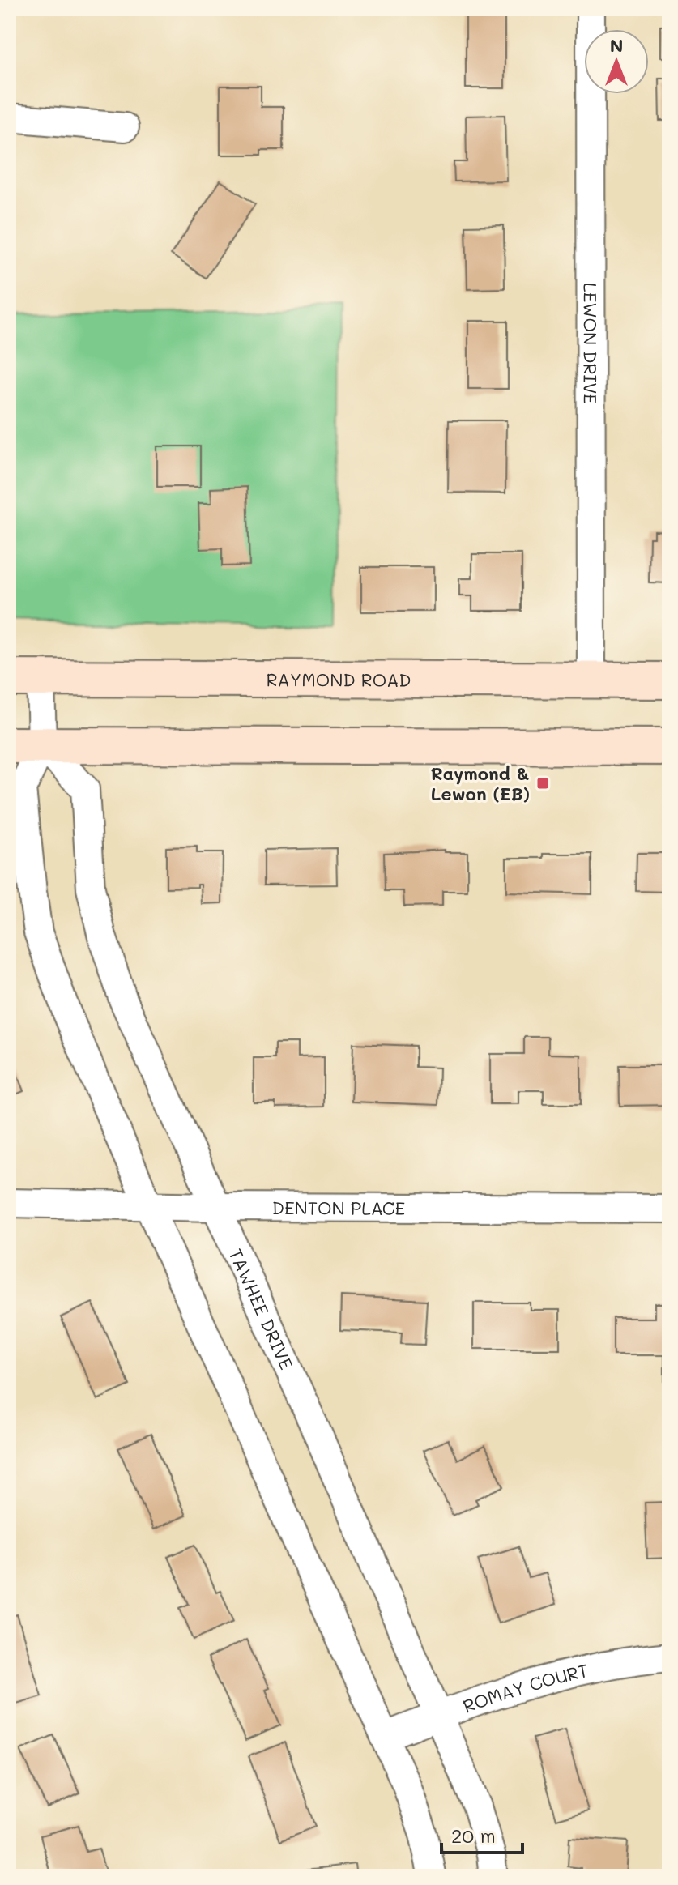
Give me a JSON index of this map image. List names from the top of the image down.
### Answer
{
  "streets": {
    "main road": ["RAYMOND ROAD"],
    "street": [
      "LEWON DRIVE",
      "DENTON PLACE",
      "TAWHEE DRIVE",
      "ROMAY COURT"
    ]
  },
  "crossings": [
    ["LEWON DRIVE", "RAYMOND ROAD"],
    ["DENTON PLACE", "TAWHEE DRIVE"],
    ["TAWHEE DRIVE", "ROMAY COURT"]
  ],
  "places": {
    "transit": ["Raymond & Lewon (EB)"]
  },
  "scale_bar": "20 m",
  "north": "top"
}
